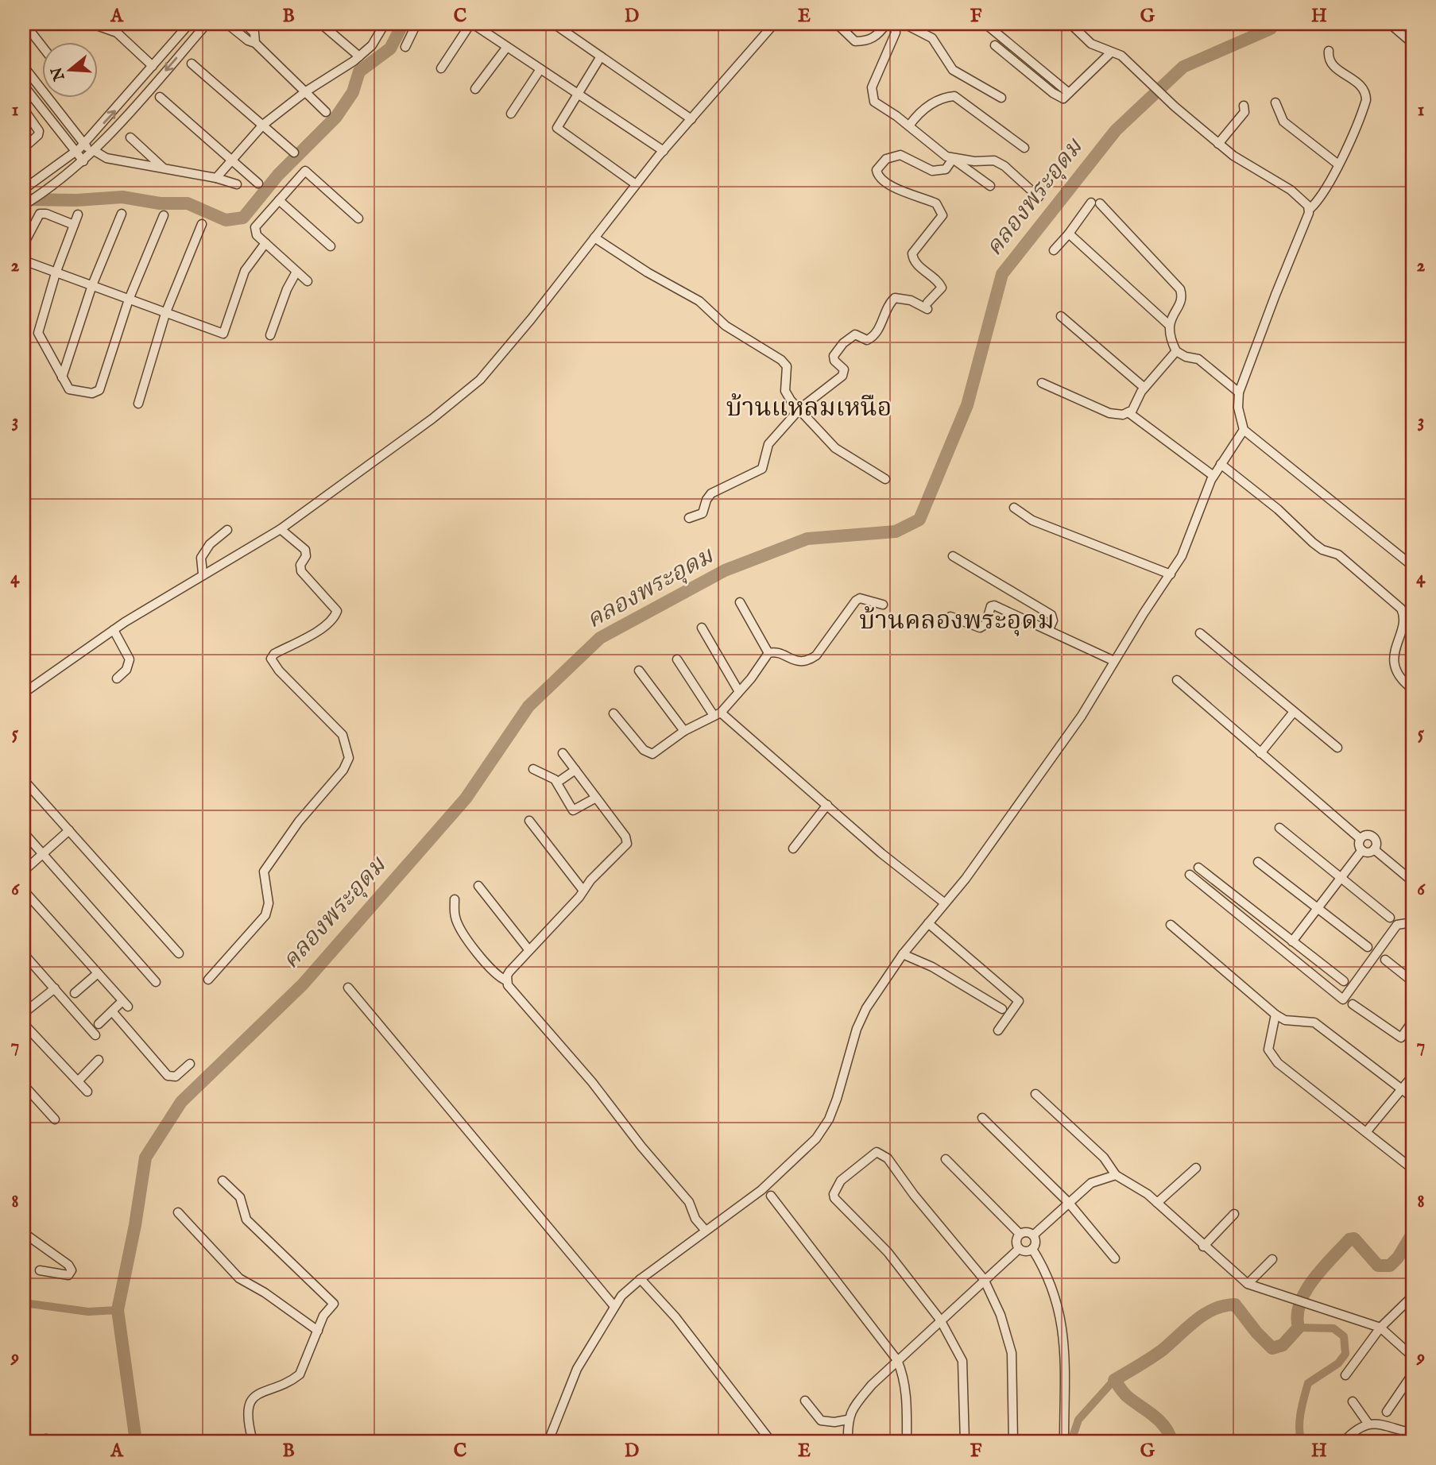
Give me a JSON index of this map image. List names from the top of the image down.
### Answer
{
  "districts": ["บ้านแหลมเหนือ", "บ้านคลองพระอุดม"],
  "water": ["คลองพระอุดม"],
  "north": "left",
  "grid": {
    "columns": [
      "A",
      "B",
      "C",
      "D",
      "E",
      "F",
      "G",
      "H"
    ],
    "rows": [
      "1",
      "2",
      "3",
      "4",
      "5",
      "6",
      "7",
      "8",
      "9"
    ]
  }
}
